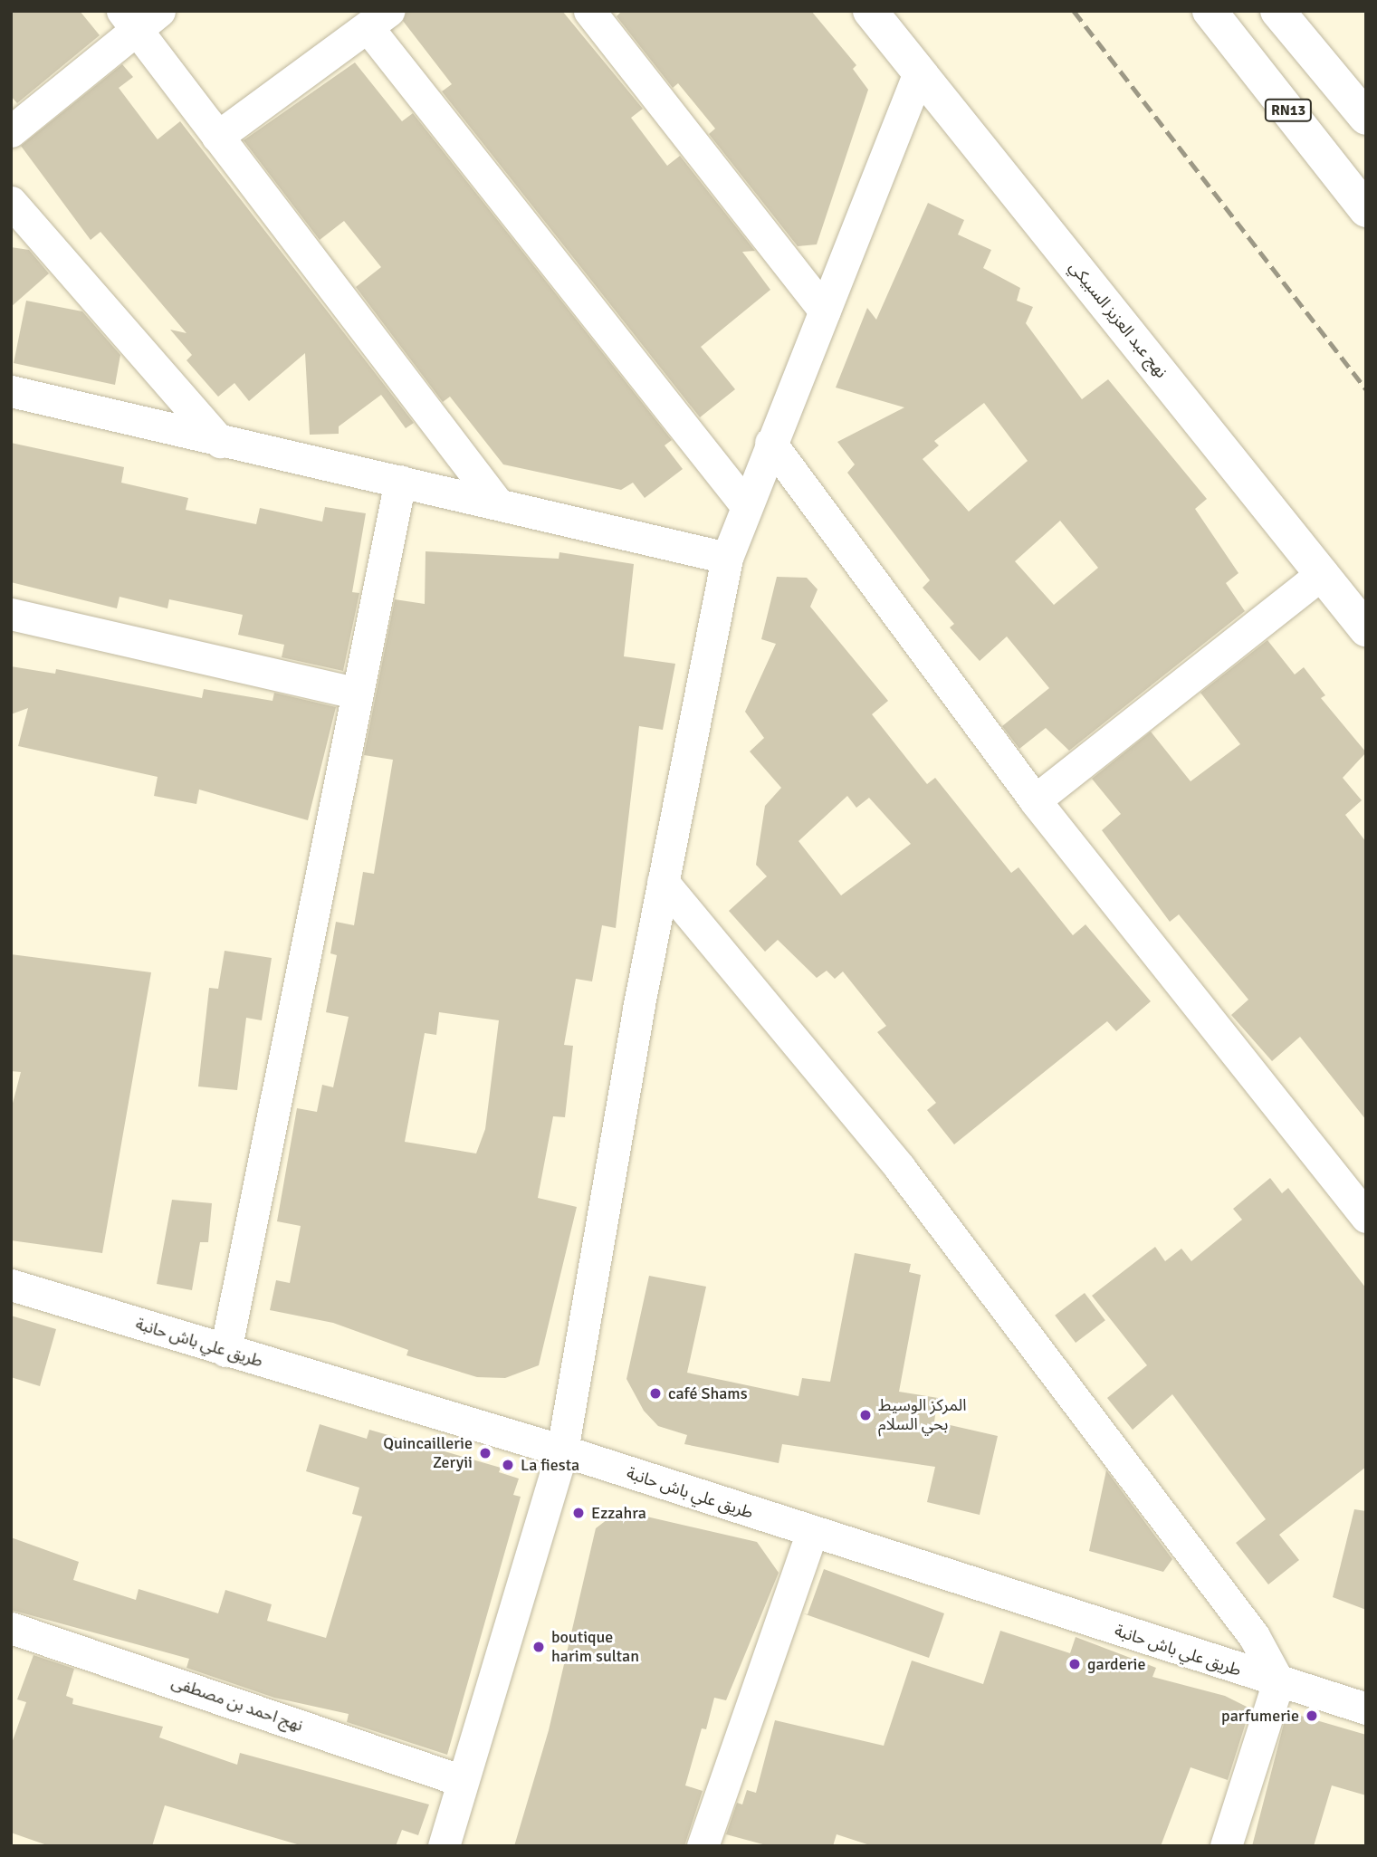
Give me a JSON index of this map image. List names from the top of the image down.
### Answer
{
  "streets": {
    "street": [
      "RN13",
      "نهج عبد العزيز السبيكي",
      "طريق علي باش حانبة",
      "نهج احمد بن مصطفى"
    ]
  },
  "places": [
    "café Shams",
    "المركز الوسيط بحي السلام",
    "Quincaillerie Zeryii",
    "La fiesta",
    "Ezzahra",
    "boutique harim sultan",
    "garderie",
    "parfumerie"
  ]
}
